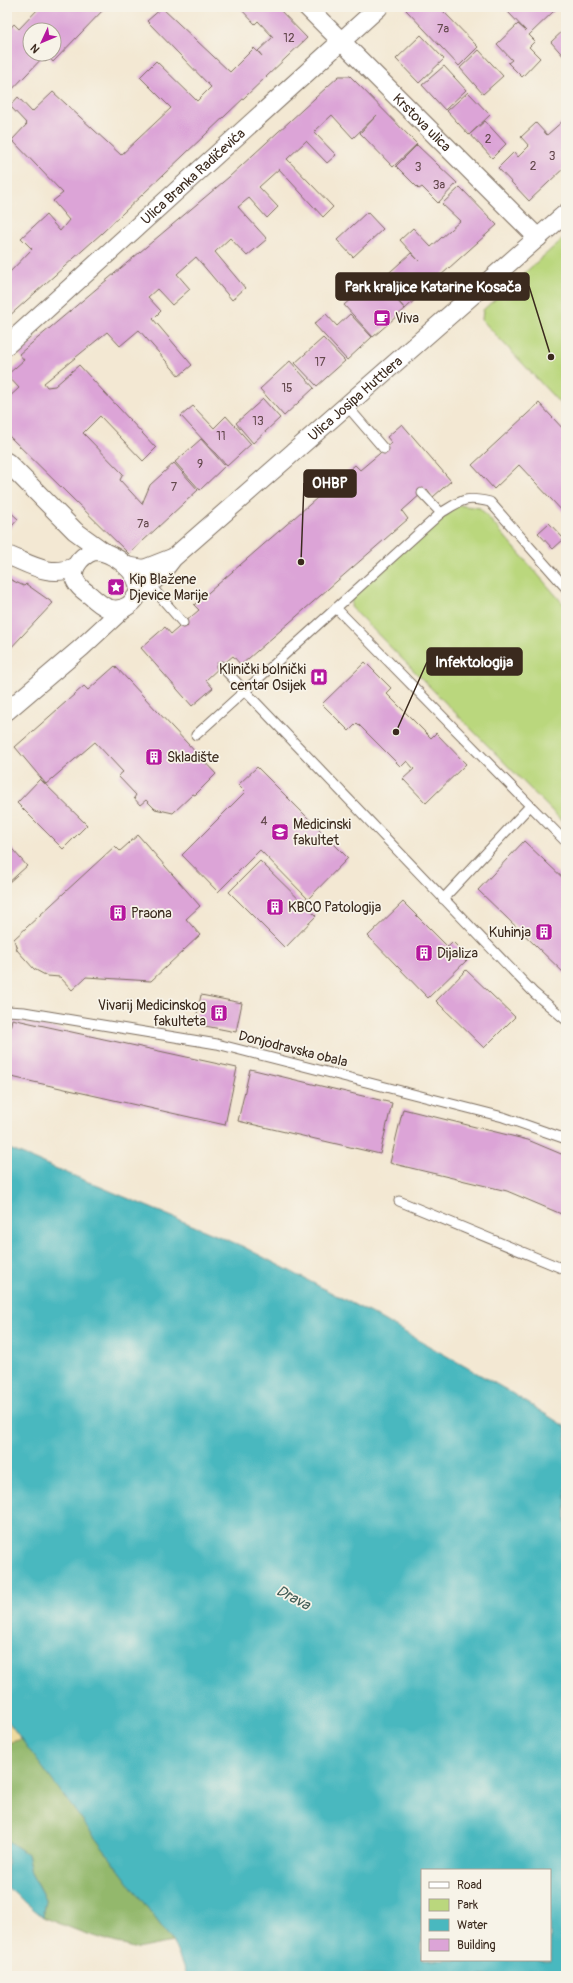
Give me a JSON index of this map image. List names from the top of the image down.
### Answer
{
  "streets": {
    "street": ["Krstova ulica", "Ulica Branka Radičevića", "Ulica Josipa Huttlera"],
    "lane": ["Donjodravska obala"]
  },
  "crossings": [
    ["Krstova ulica", "Ulica Branka Radičevića"],
    ["Krstova ulica", "Ulica Josipa Huttlera"]
  ],
  "water": ["Drava"],
  "places": {
    "cafe": ["Viva"],
    "other": ["Park kraljice Katarine Kosača", "OHBP", "Infektologija"],
    "place": ["Kip Blažene Djevice Marije"],
    "hospital": ["Klinički bolnički centar Osijek"],
    "building": [
      "Skladište",
      "KBCO Patologija",
      "Praona",
      "Kuhinja",
      "Dijaliza",
      "Vivarij Medicinskog fakulteta"
    ],
    "school or university": ["Medicinski fakultet"]
  },
  "house_numbers": [
    "7a",
    "12",
    "2",
    "3",
    "2",
    "3",
    "3a",
    "17",
    "15",
    "13",
    "11",
    "9",
    "7",
    "7a",
    "4"
  ],
  "legend": [
    "Road",
    "Park",
    "Water",
    "Building"
  ],
  "north": "bottom left"
}
